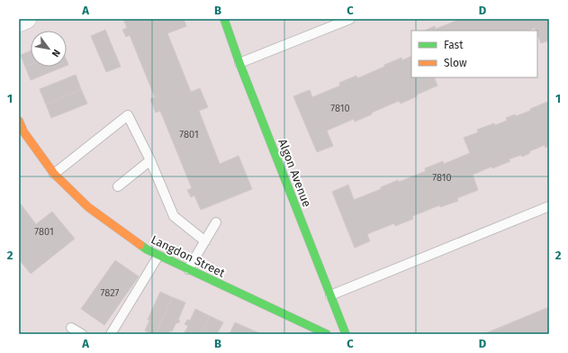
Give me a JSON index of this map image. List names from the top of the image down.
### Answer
{
  "streets": {
    "street": ["Algon Avenue", "Langdon Street"]
  },
  "house_numbers": [
    "7810",
    "7801",
    "7810",
    "7801",
    "7827"
  ],
  "legend": ["Fast", "Slow"],
  "north": "bottom right",
  "grid": {
    "columns": [
      "A",
      "B",
      "C",
      "D"
    ],
    "rows": ["1", "2"]
  }
}
